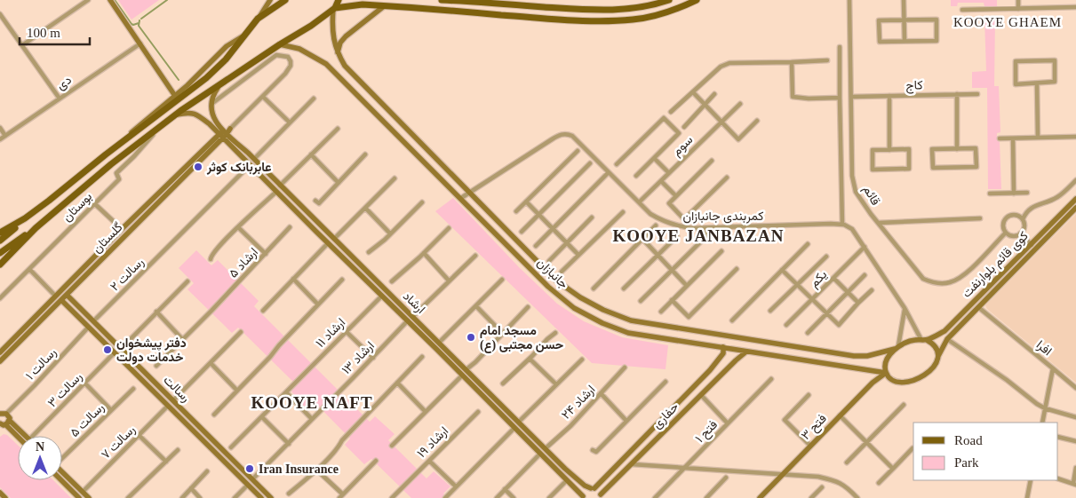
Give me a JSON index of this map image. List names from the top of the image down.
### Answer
{
  "streets": {
    "street": [
      "دی",
      "کاج",
      "سوم",
      "قائم",
      "بوستان",
      "کمربندی جانبازان",
      "گلستان",
      "ارشاد ۵",
      "کوی قائم بلوارنفت",
      "جانبازان",
      "رسالت ۲",
      "یکم",
      "ارشاد",
      "ارشاد ۱۱",
      "افرا",
      "ارشاد ۱۳",
      "رسالت ۱",
      "رسالت",
      "رسالت ۳",
      "ارشاد ۲۴",
      "حفاری",
      "رسالت ۵",
      "فتح ۳",
      "فتح ۱",
      "رسالت ۷",
      "ارشاد ۱۹"
    ]
  },
  "crossings": [
    ["کاج", "قائم"],
    ["سوم", "کمربندی جانبازان"],
    ["کمربندی جانبازان", "جانبازان"],
    ["گلستان", "ارشاد"],
    ["گلستان", "رسالت"],
    ["کوی قائم بلوارنفت", "جانبازان"],
    ["کوی قائم بلوارنفت", "افرا"],
    ["کوی قائم بلوارنفت", "فتح ۳"],
    ["جانبازان", "حفاری"],
    ["جانبازان", "فتح ۳"],
    ["رسالت ۲", "ارشاد"],
    ["رسالت ۲", "رسالت"],
    ["ارشاد", "ارشاد ۱۱"],
    ["ارشاد", "ارشاد ۱۳"],
    ["ارشاد", "ارشاد ۲۴"],
    ["ارشاد", "حفاری"],
    ["ارشاد ۱۳", "رسالت"],
    ["رسالت ۱", "رسالت"],
    ["رسالت", "رسالت ۳"],
    ["رسالت", "رسالت ۷"]
  ],
  "districts": ["KOOYE GHAEM", "KOOYE JANBAZAN", "KOOYE NAFT"],
  "places": [
    "عابربانک کوثر",
    "مسجد امام حسن مجتبی (ع)",
    "دفتر پیشخوان خدمات دولت",
    "Iran Insurance"
  ],
  "legend": ["Road", "Park"],
  "scale_bar": "100 m",
  "north": "top"
}
